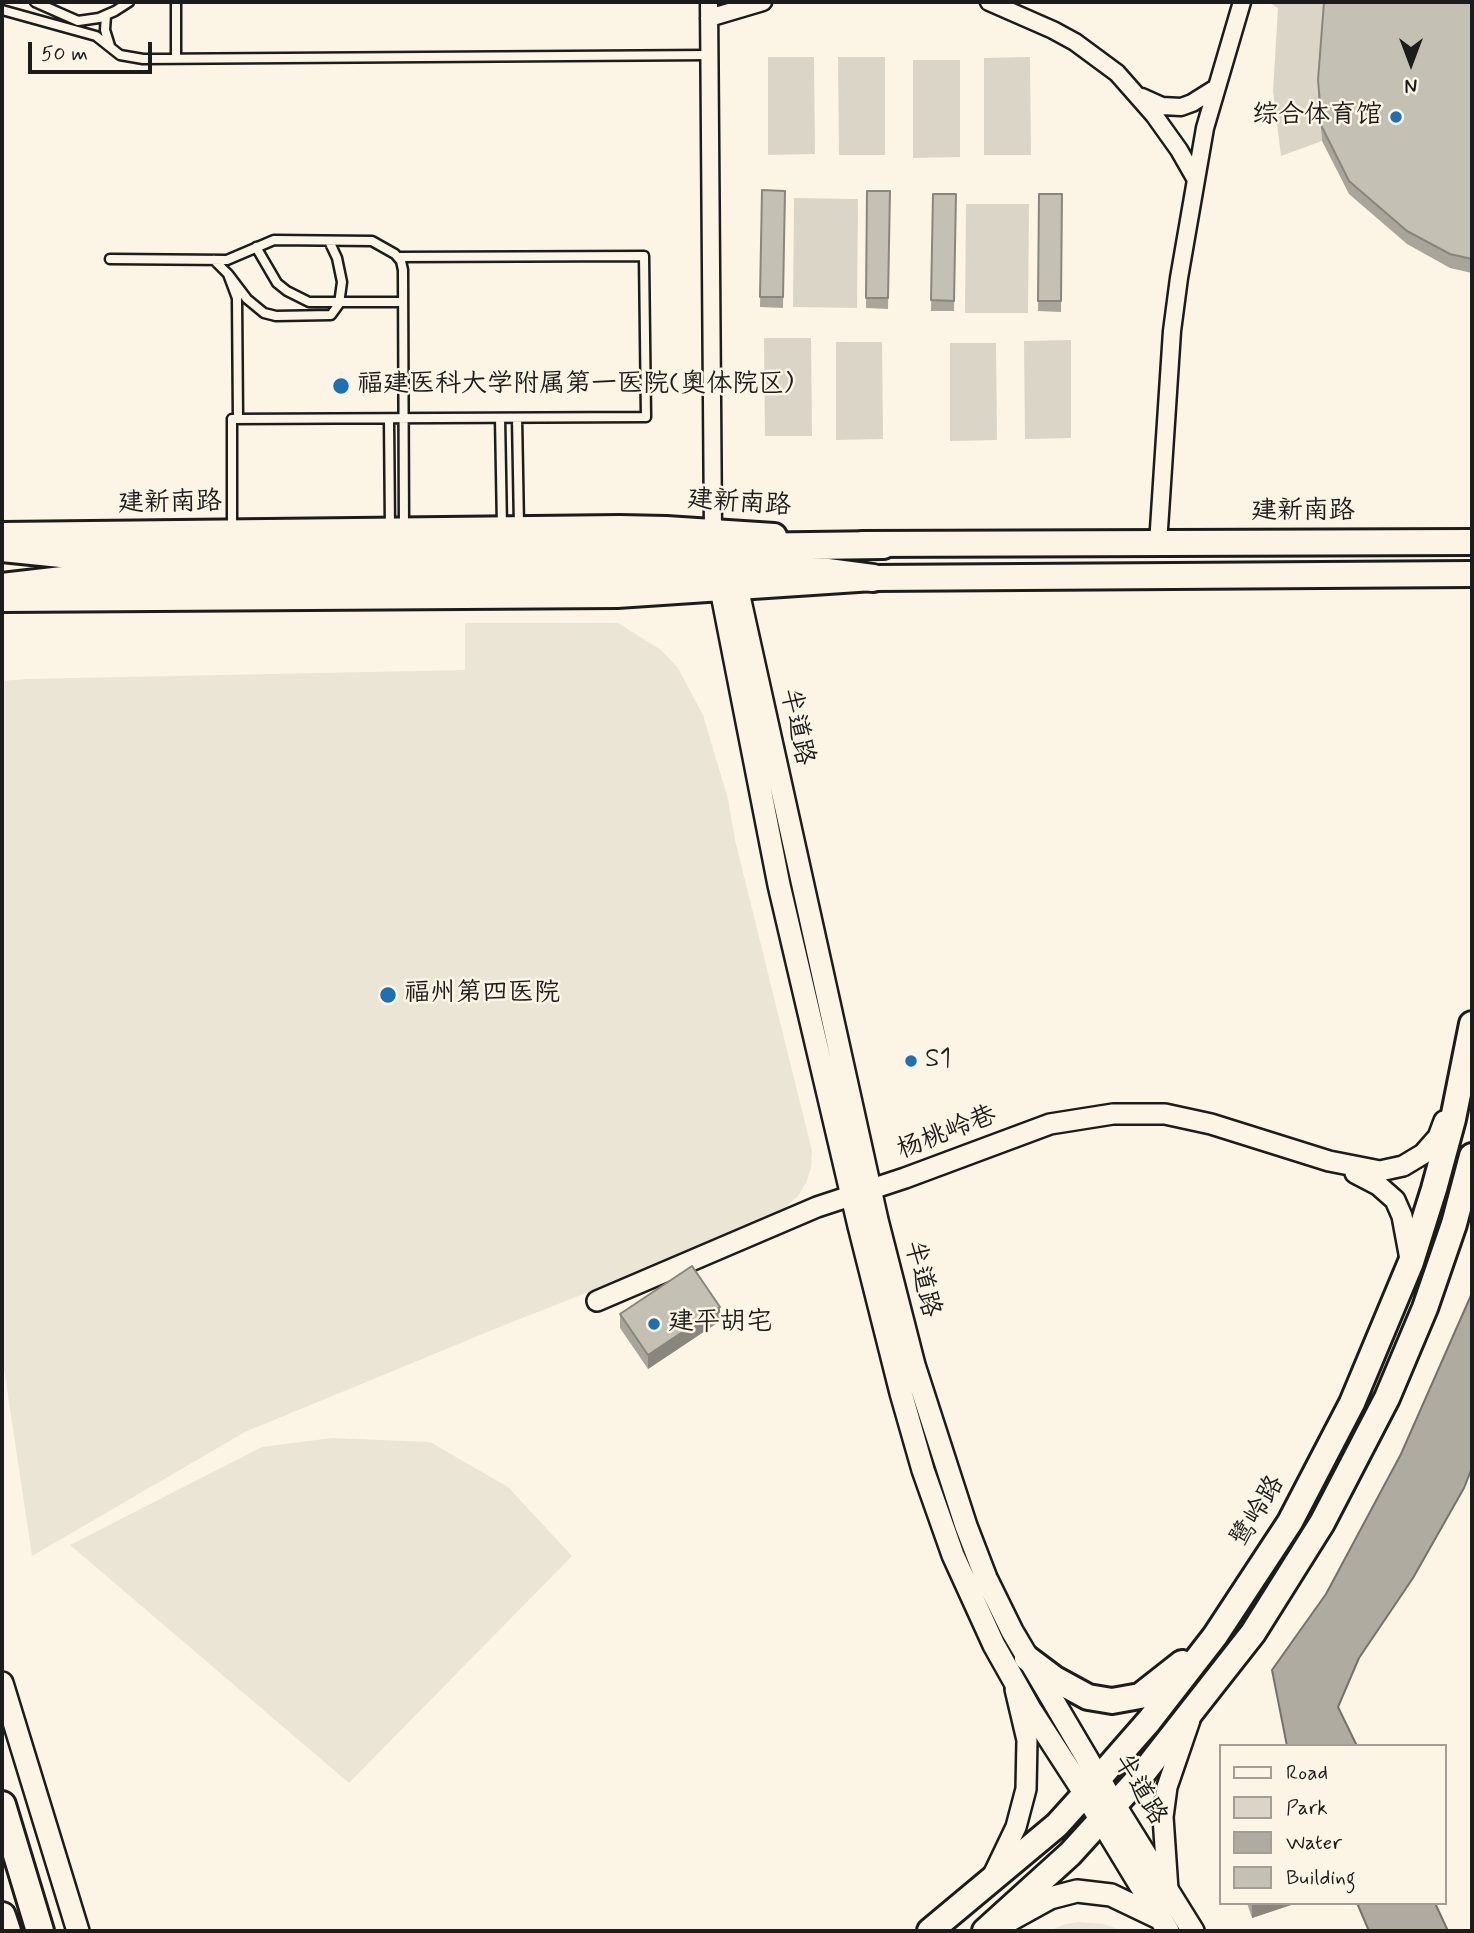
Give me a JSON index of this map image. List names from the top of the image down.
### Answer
{
  "streets": {
    "main road": ["建新南路", "半道路", "鹭岭路"],
    "street": ["杨桃岭巷"]
  },
  "crossings": [
    ["半道路", "杨桃岭巷"],
    ["半道路", "鹭岭路"]
  ],
  "places": [
    "综合体育馆",
    "福建医科大学附属第一医院(奥体院区)",
    "福州第四医院",
    "S1",
    "建平胡宅"
  ],
  "legend": [
    "Road",
    "Park",
    "Water",
    "Building"
  ],
  "scale_bar": "50 m",
  "north": "bottom"
}
